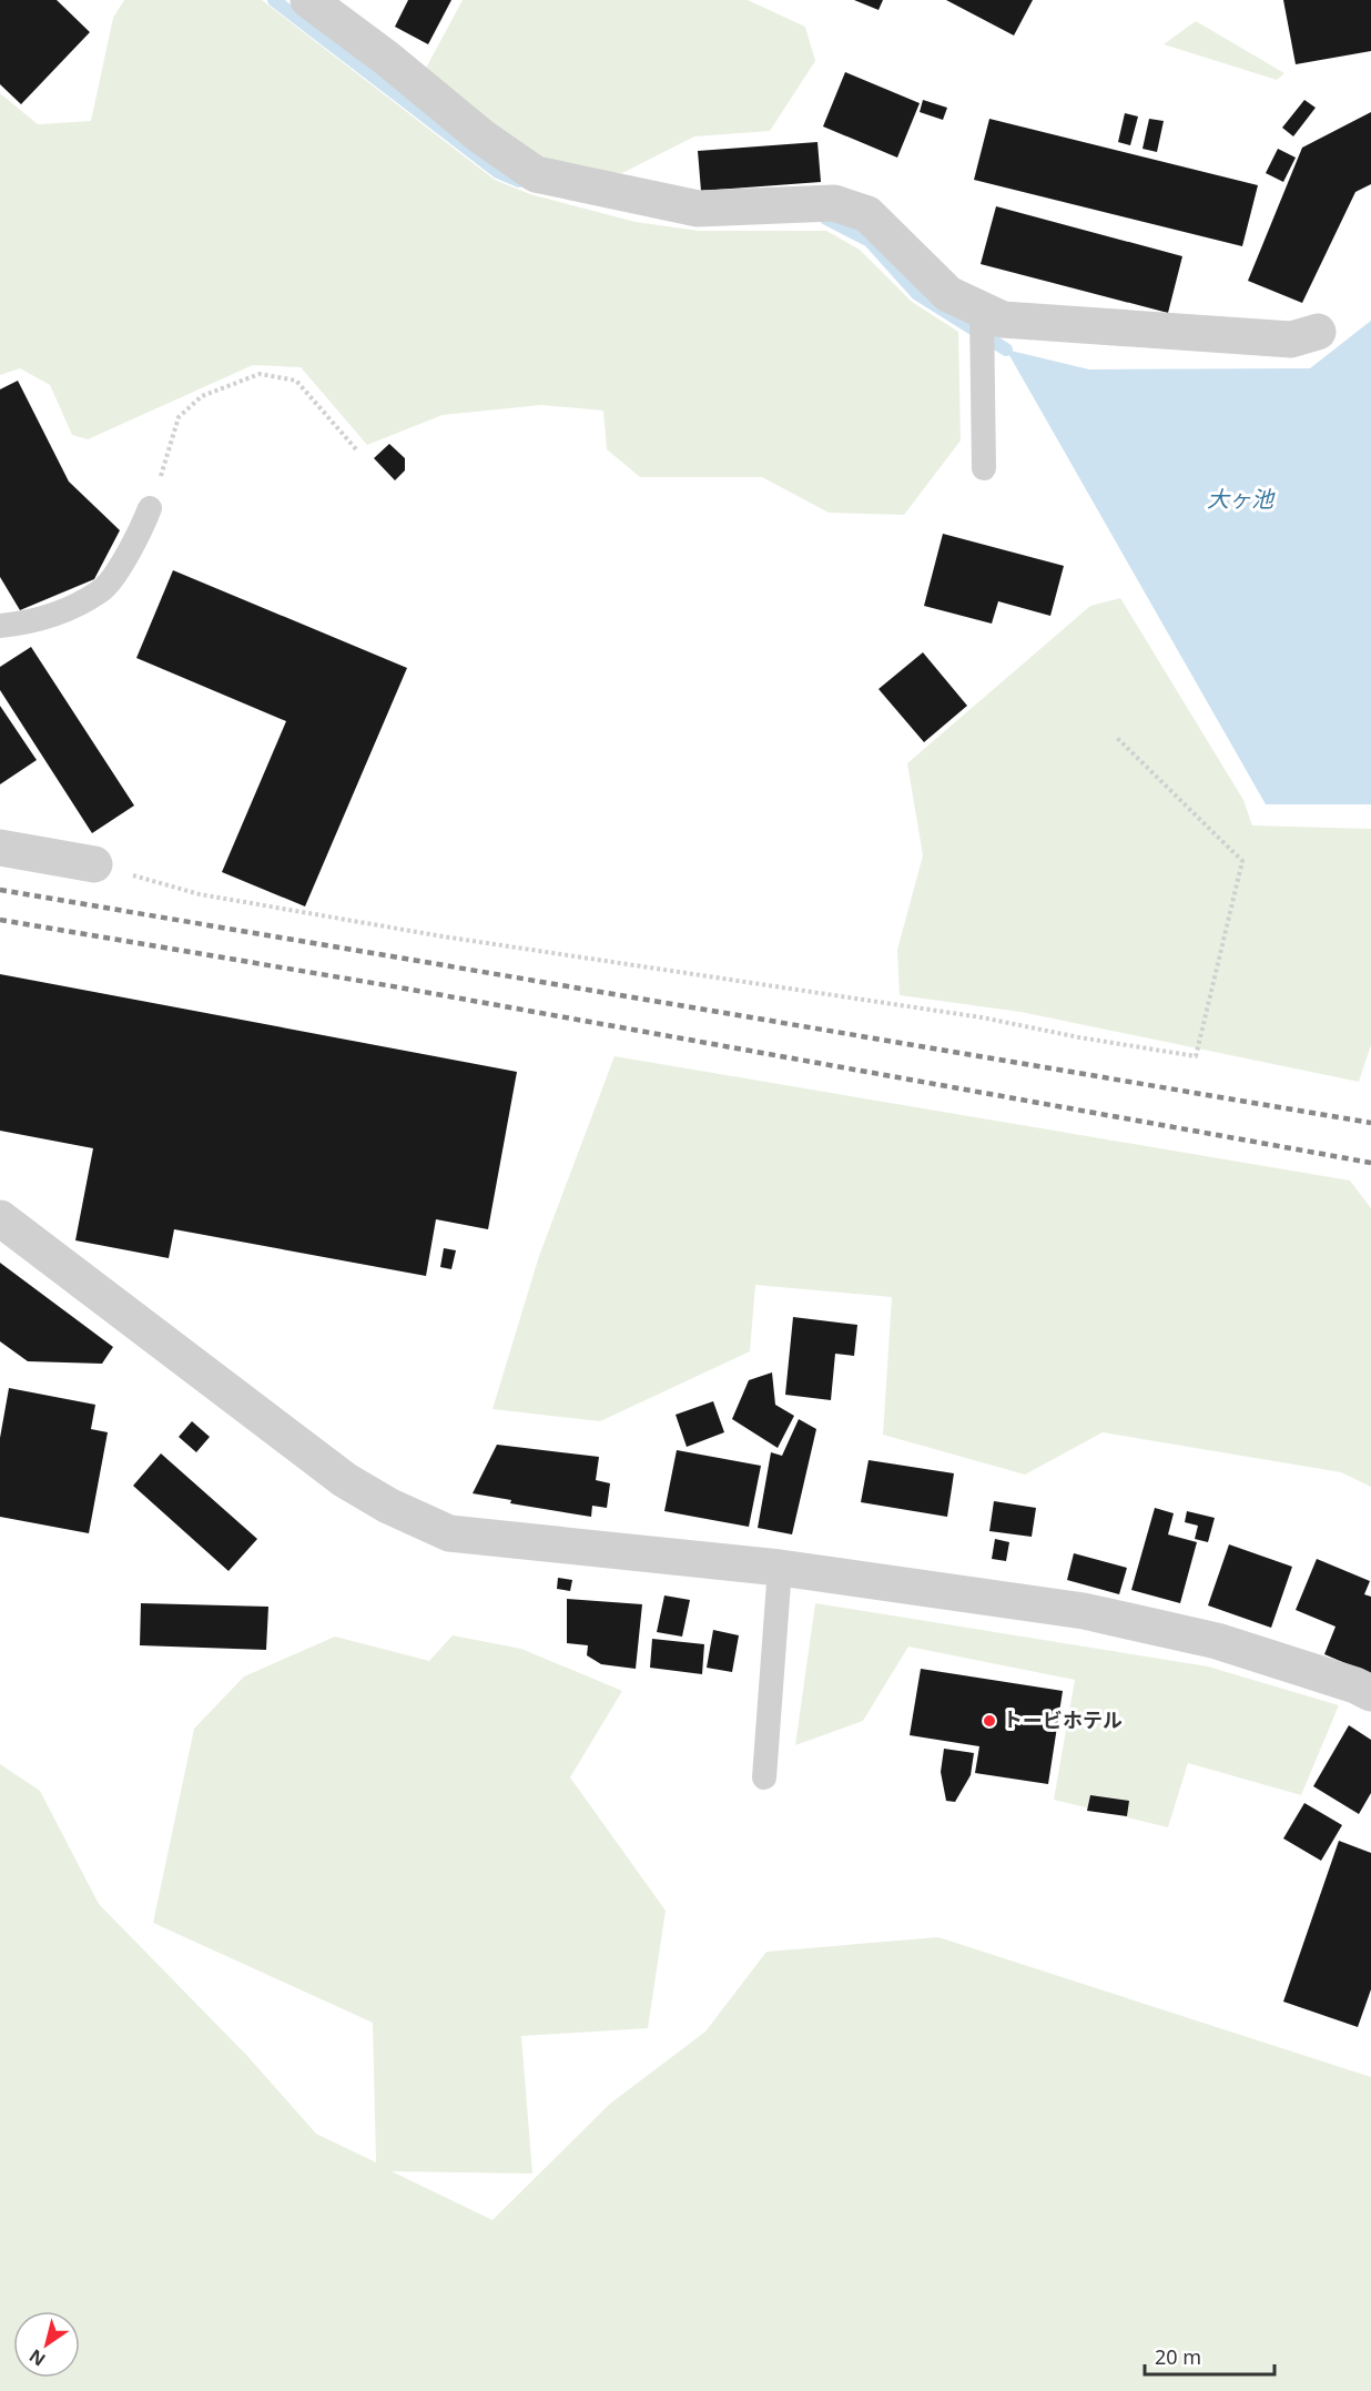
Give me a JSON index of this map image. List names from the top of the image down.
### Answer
{
  "water": ["大ヶ池"],
  "places": ["トービホテル"],
  "scale_bar": "20 m",
  "north": "bottom left"
}
